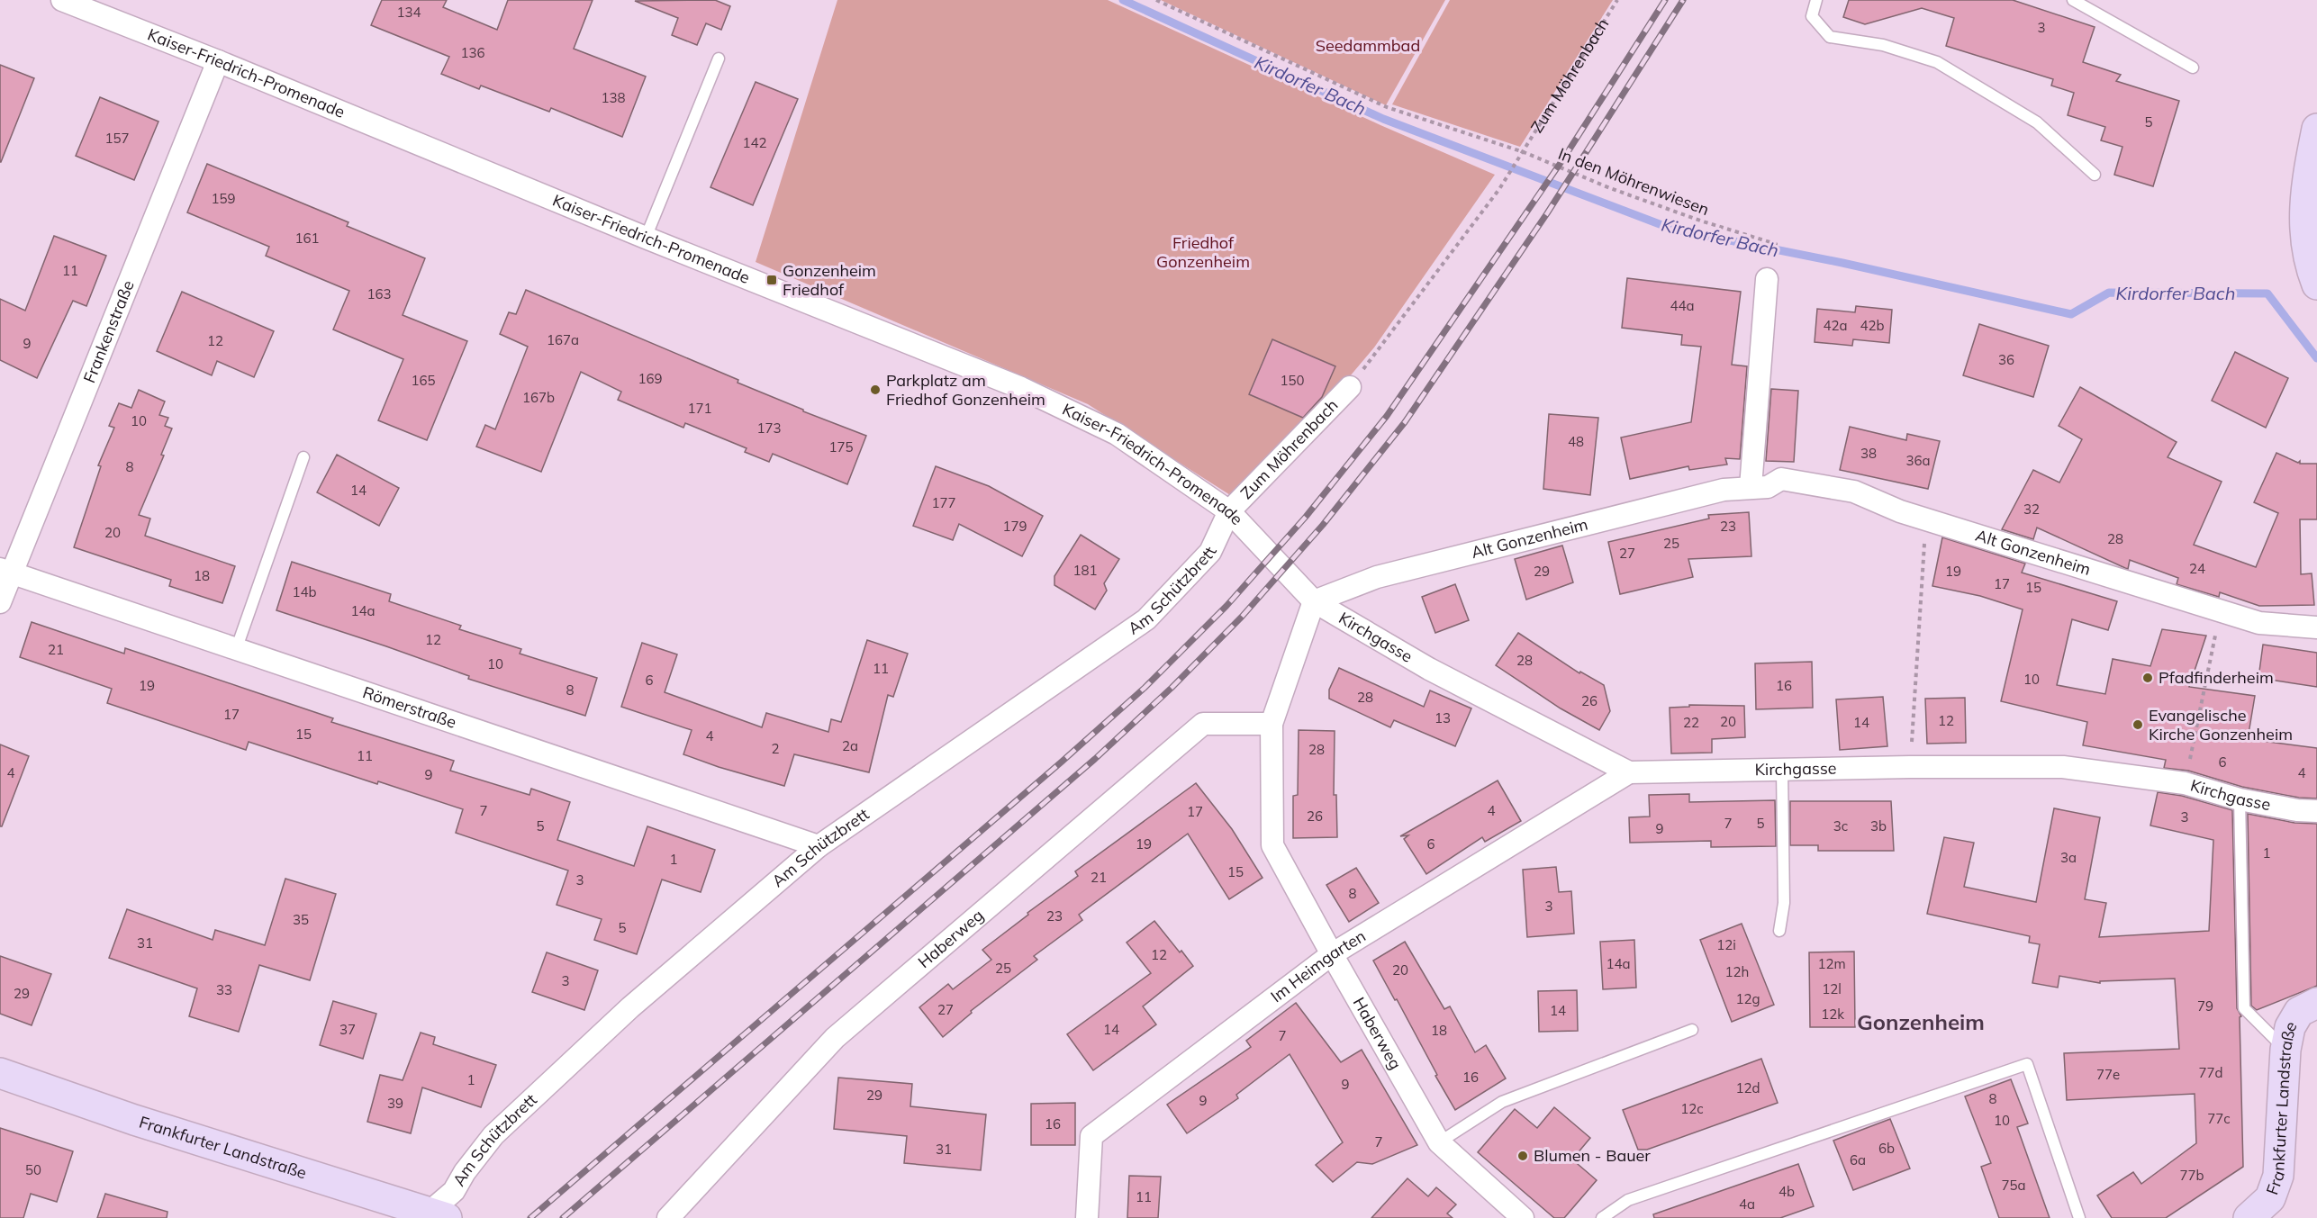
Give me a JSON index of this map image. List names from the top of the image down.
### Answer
{
  "streets": {
    "street": [
      "Kaiser-Friedrich-Promenade",
      "Zum Möhrenbach",
      "Frankenstraße",
      "Alt Gonzenheim",
      "Am Schützbrett",
      "Kirchgasse",
      "Römerstraße",
      "Haberweg",
      "Im Heimgarten",
      "Frankfurter Landstraße"
    ],
    "path": ["In den Möhrenwiesen"]
  },
  "crossings": [
    ["Kaiser-Friedrich-Promenade", "Zum Möhrenbach"],
    ["Kaiser-Friedrich-Promenade", "Frankenstraße"],
    ["Kaiser-Friedrich-Promenade", "Alt Gonzenheim"],
    ["Kaiser-Friedrich-Promenade", "Am Schützbrett"],
    ["Kaiser-Friedrich-Promenade", "Kirchgasse"],
    ["Kaiser-Friedrich-Promenade", "Haberweg"],
    ["Zum Möhrenbach", "In den Möhrenwiesen"],
    ["Zum Möhrenbach", "Am Schützbrett"],
    ["Frankenstraße", "Römerstraße"],
    ["Alt Gonzenheim", "Kirchgasse"],
    ["Alt Gonzenheim", "Haberweg"],
    ["Am Schützbrett", "Römerstraße"],
    ["Am Schützbrett", "Frankfurter Landstraße"],
    ["Kirchgasse", "Haberweg"],
    ["Kirchgasse", "Im Heimgarten"],
    ["Haberweg", "Im Heimgarten"]
  ],
  "districts": ["Gonzenheim"],
  "water": ["Kirdorfer Bach"],
  "parks": ["Seedammbad", "Friedhof Gonzenheim"],
  "places": {
    "transit": ["Gonzenheim Friedhof"],
    "other": [
      "Parkplatz am Friedhof Gonzenheim",
      "Pfadfinderheim",
      "Evangelische Kirche Gonzenheim",
      "Blumen - Bauer"
    ]
  },
  "house_numbers": [
    "134",
    "3",
    "136",
    "138",
    "5",
    "157",
    "142",
    "159",
    "161",
    "11",
    "163",
    "44a",
    "42a",
    "42b",
    "167a",
    "12",
    "9",
    "36",
    "169",
    "165",
    "150",
    "167b",
    "171",
    "10",
    "173",
    "48",
    "175",
    "38",
    "36a",
    "8",
    "14",
    "177",
    "32",
    "179",
    "23",
    "20",
    "28",
    "25",
    "27",
    "24",
    "181",
    "29",
    "19",
    "18",
    "17",
    "15",
    "14b",
    "14a",
    "12",
    "21",
    "28",
    "10",
    "11",
    "10",
    "6",
    "19",
    "16",
    "8",
    "28",
    "26",
    "17",
    "13",
    "12",
    "20",
    "22",
    "14",
    "15",
    "4",
    "2a",
    "2",
    "28",
    "11",
    "6",
    "4",
    "4",
    "9",
    "7",
    "4",
    "17",
    "26",
    "3",
    "7",
    "5",
    "5",
    "3c",
    "3b",
    "9",
    "19",
    "6",
    "1",
    "3a",
    "1",
    "15",
    "21",
    "3",
    "8",
    "3",
    "23",
    "35",
    "5",
    "31",
    "12i",
    "12",
    "14a",
    "12m",
    "25",
    "20",
    "12h",
    "3",
    "12l",
    "33",
    "29",
    "12g",
    "79",
    "27",
    "14",
    "12k",
    "37",
    "14",
    "18",
    "7",
    "77d",
    "77e",
    "16",
    "1",
    "9",
    "12d",
    "29",
    "8",
    "9",
    "39",
    "12c",
    "77c",
    "10",
    "16",
    "7",
    "6b",
    "31",
    "6a",
    "50",
    "77b",
    "75a",
    "4b",
    "11",
    "4a"
  ]
}
